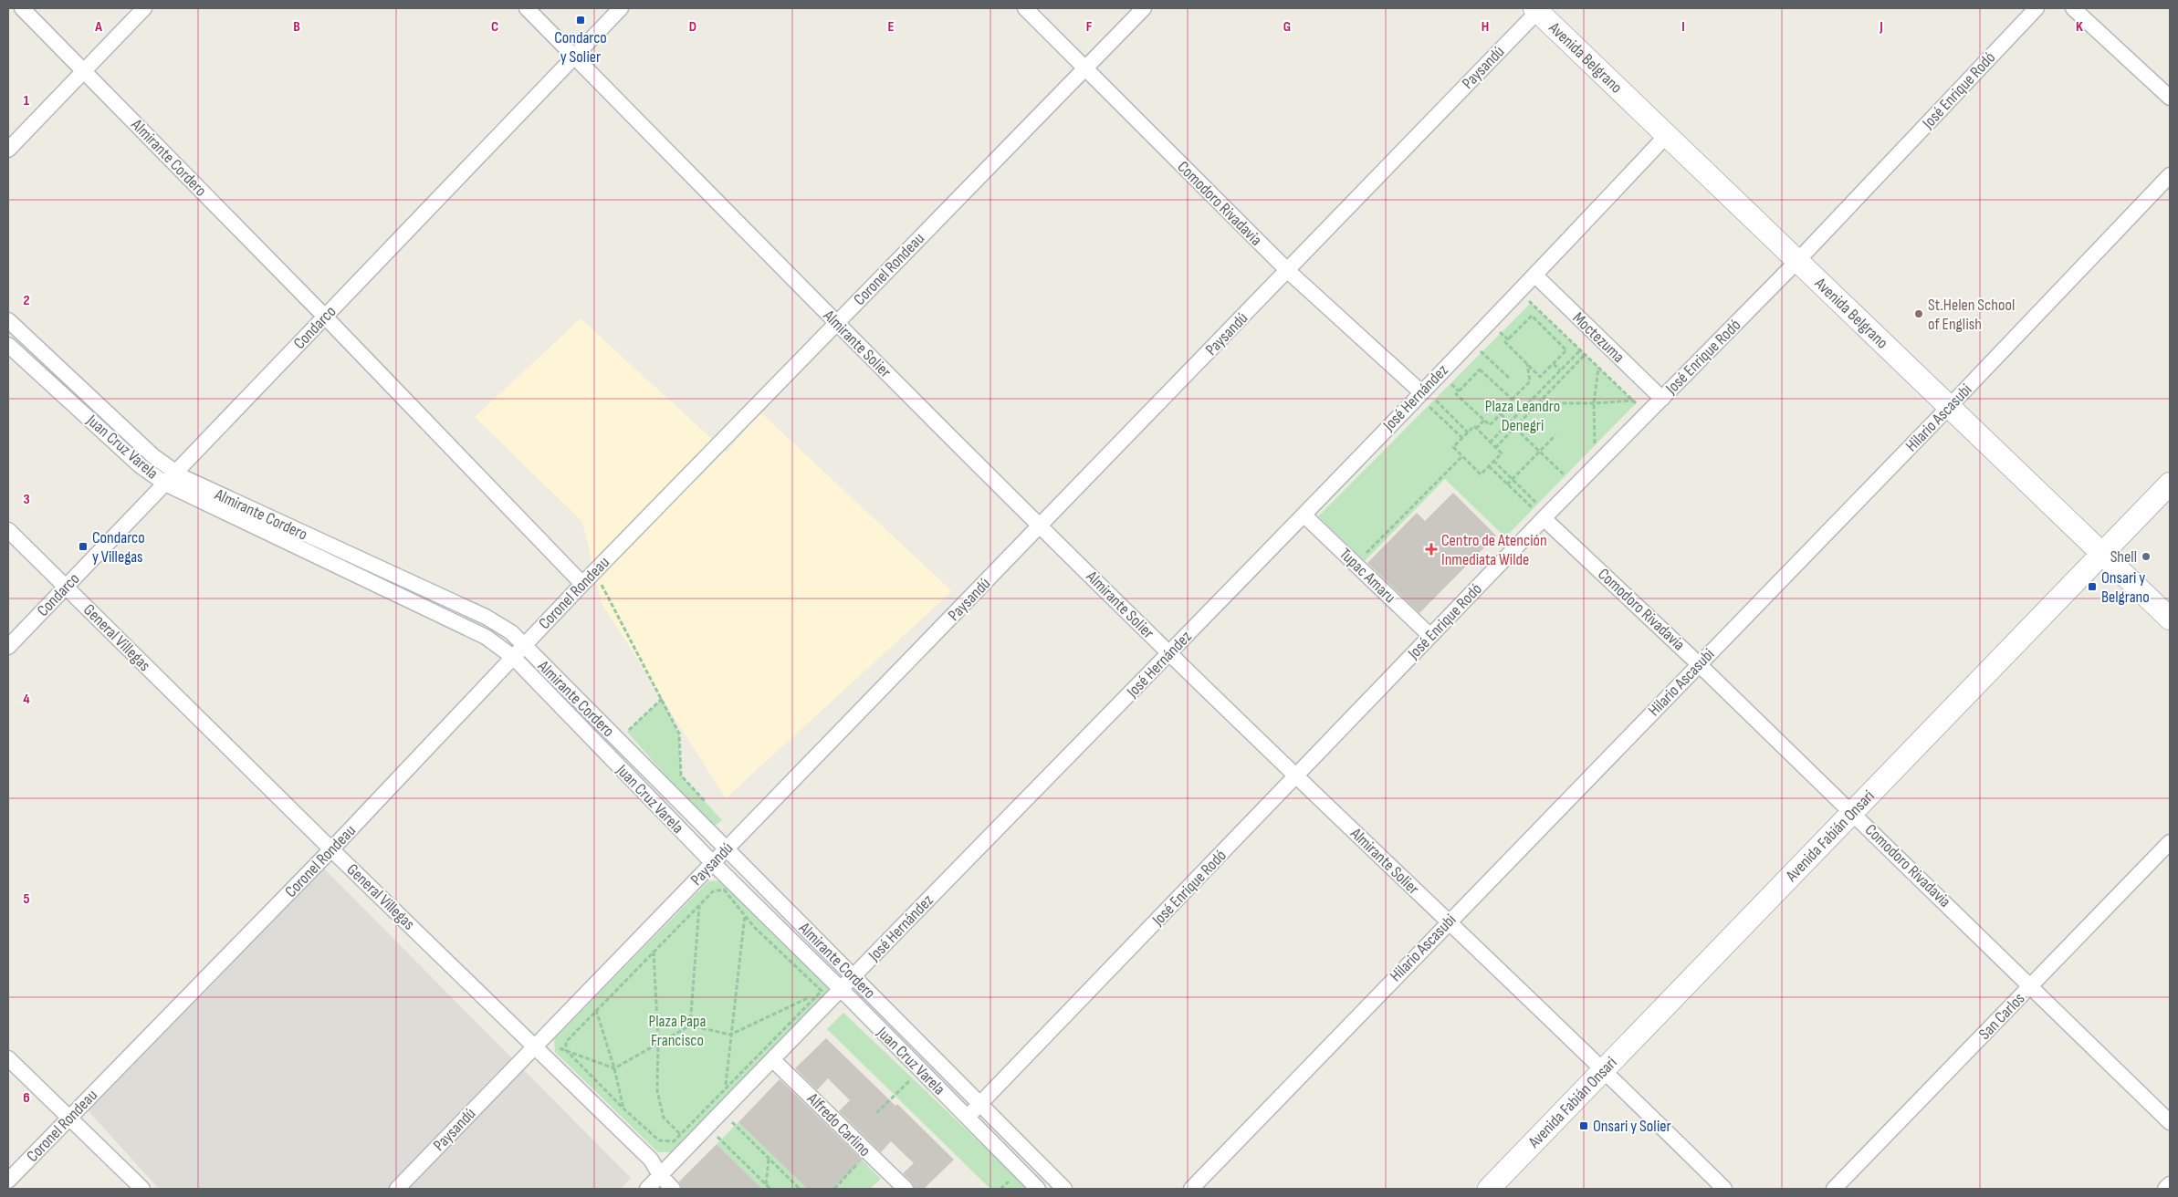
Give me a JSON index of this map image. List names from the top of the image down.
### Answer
{
  "streets": {
    "street": [
      "Avenida Belgrano",
      "Paysandú",
      "José Enrique Rodó",
      "Almirante Cordero",
      "Comodoro Rivadavia",
      "Coronel Rondeau",
      "Condarco",
      "Moctezuma",
      "Almirante Solier",
      "José Hernández",
      "Hilario Ascasubi",
      "Juan Cruz Varela",
      "Tupac Amaru",
      "General Villegas",
      "Avenida Fabián Onsari",
      "San Carlos",
      "Alfredo Carlino"
    ]
  },
  "crossings": [
    ["Avenida Belgrano", "Paysandú"],
    ["Avenida Belgrano", "José Enrique Rodó"],
    ["Avenida Belgrano", "José Hernández"],
    ["Avenida Belgrano", "Hilario Ascasubi"],
    ["Avenida Belgrano", "Avenida Fabián Onsari"],
    ["Paysandú", "Almirante Cordero"],
    ["Paysandú", "Comodoro Rivadavia"],
    ["Paysandú", "Almirante Solier"],
    ["Paysandú", "Juan Cruz Varela"],
    ["Paysandú", "General Villegas"],
    ["José Enrique Rodó", "Almirante Cordero"],
    ["José Enrique Rodó", "Comodoro Rivadavia"],
    ["José Enrique Rodó", "Moctezuma"],
    ["José Enrique Rodó", "Almirante Solier"],
    ["José Enrique Rodó", "Juan Cruz Varela"],
    ["José Enrique Rodó", "Tupac Amaru"],
    ["Almirante Cordero", "Coronel Rondeau"],
    ["Almirante Cordero", "Condarco"],
    ["Almirante Cordero", "José Hernández"],
    ["Comodoro Rivadavia", "Coronel Rondeau"],
    ["Comodoro Rivadavia", "José Hernández"],
    ["Comodoro Rivadavia", "Hilario Ascasubi"],
    ["Comodoro Rivadavia", "Avenida Fabián Onsari"],
    ["Comodoro Rivadavia", "San Carlos"],
    ["Coronel Rondeau", "Almirante Solier"],
    ["Coronel Rondeau", "Juan Cruz Varela"],
    ["Coronel Rondeau", "General Villegas"],
    ["Condarco", "Almirante Solier"],
    ["Condarco", "Juan Cruz Varela"],
    ["Condarco", "General Villegas"],
    ["Moctezuma", "José Hernández"],
    ["Almirante Solier", "José Hernández"],
    ["Almirante Solier", "Hilario Ascasubi"],
    ["Almirante Solier", "Avenida Fabián Onsari"],
    ["José Hernández", "Juan Cruz Varela"],
    ["José Hernández", "Tupac Amaru"],
    ["José Hernández", "General Villegas"],
    ["José Hernández", "Alfredo Carlino"]
  ],
  "parks": ["Plaza Leandro Denegri", "Plaza Papa Francisco"],
  "places": {
    "transit": [
      "Condarco y Solier",
      "Condarco y Villegas",
      "Onsari y Belgrano",
      "Onsari y Solier"
    ],
    "other": ["St.Helen School of English", "Shell"],
    "health": ["Centro de Atención Inmediata Wilde"]
  },
  "grid": {
    "columns": [
      "A",
      "B",
      "C",
      "D",
      "E",
      "F",
      "G",
      "H",
      "I",
      "J",
      "K"
    ],
    "rows": [
      "1",
      "2",
      "3",
      "4",
      "5",
      "6"
    ]
  }
}
